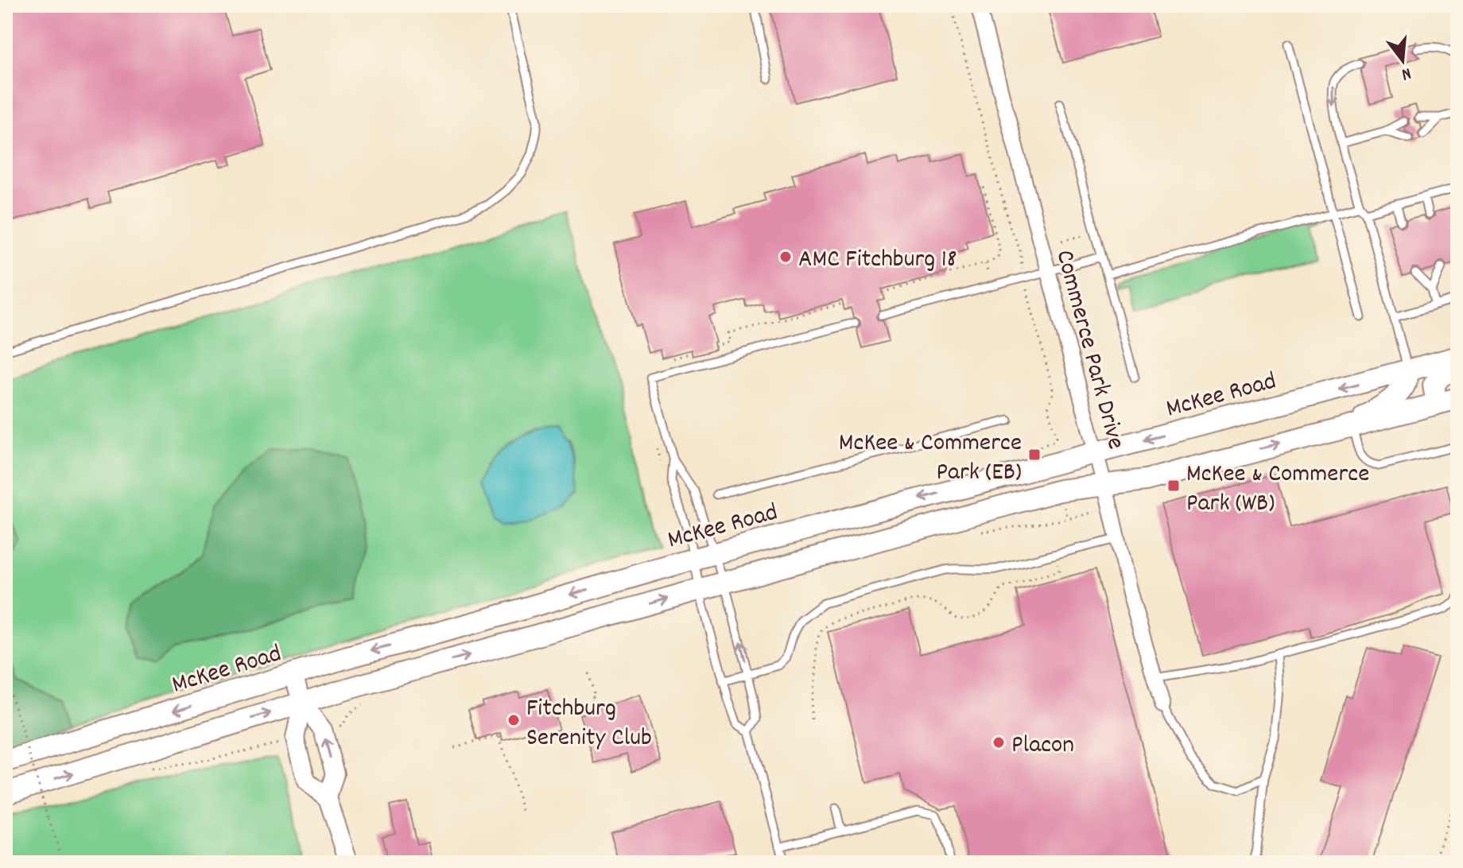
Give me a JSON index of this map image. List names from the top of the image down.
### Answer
{
  "streets": {
    "main road": ["McKee Road"],
    "street": ["Commerce Park Drive"]
  },
  "crossings": [
    ["Commerce Park Drive", "McKee Road"]
  ],
  "places": {
    "other": ["AMC Fitchburg 18", "Fitchburg Serenity Club", "Placon"],
    "transit": ["McKee & Commerce Park (EB)", "McKee & Commerce Park (WB)"]
  },
  "north": "bottom"
}
